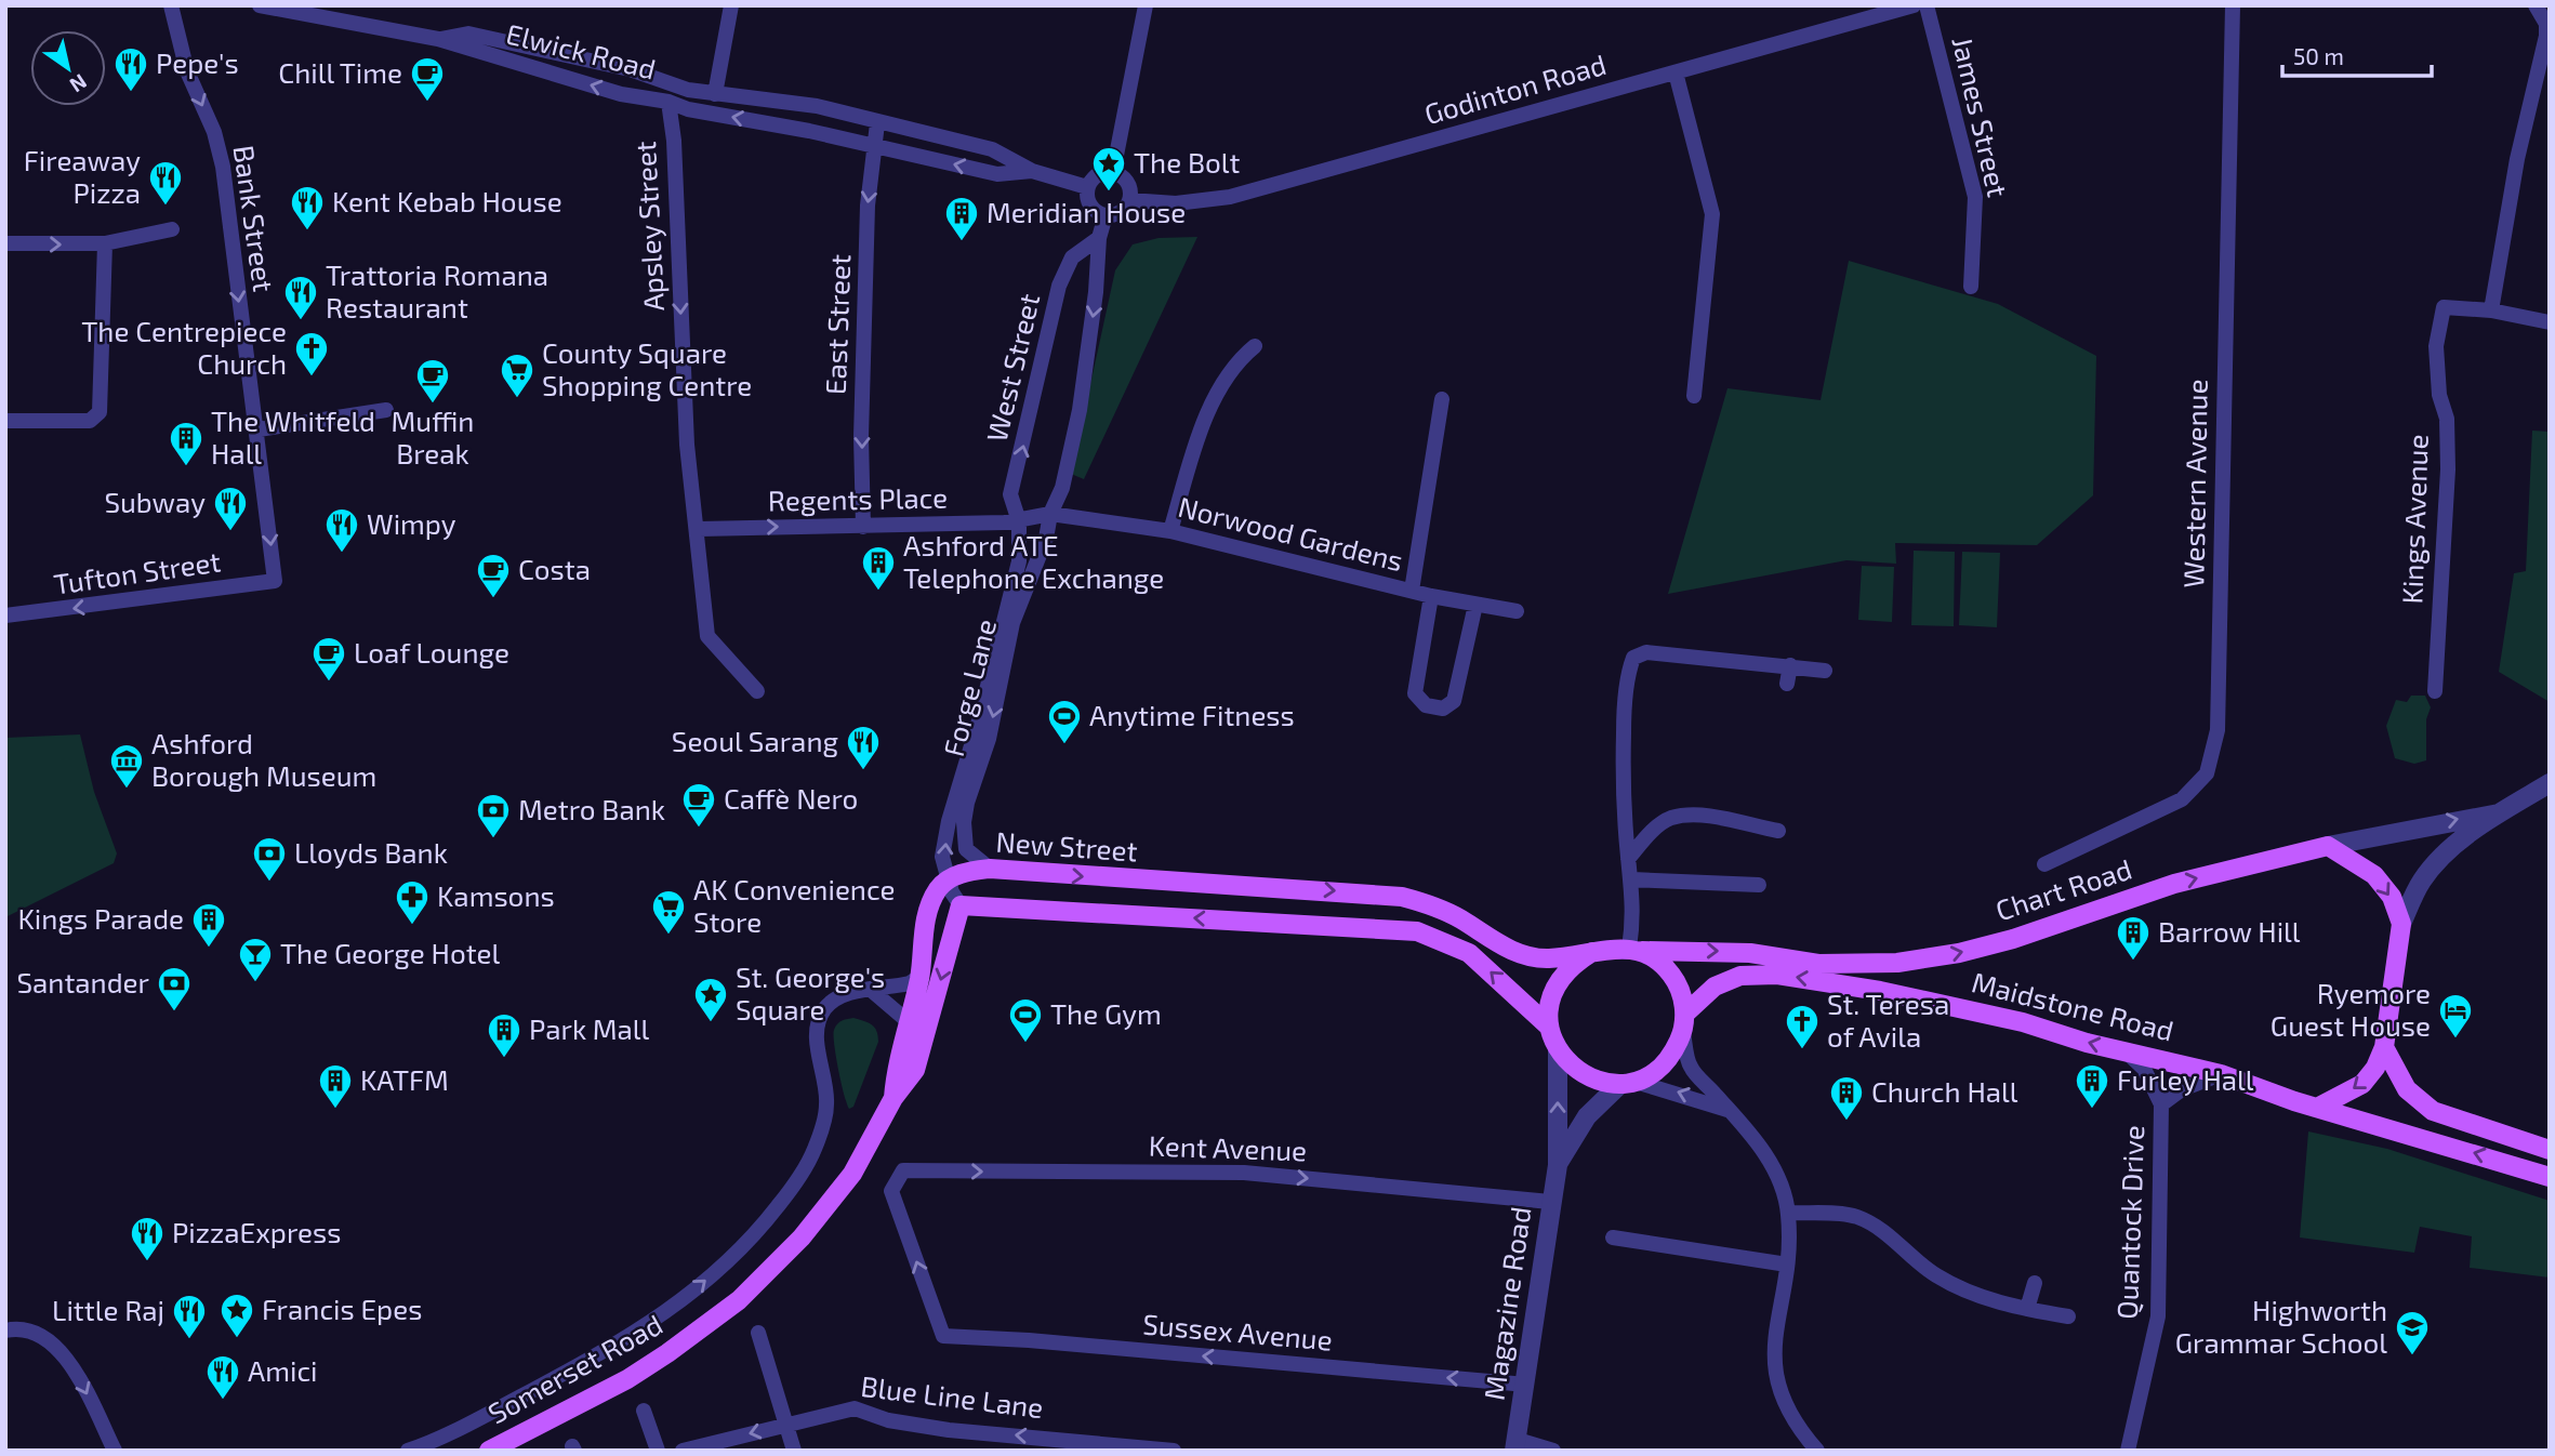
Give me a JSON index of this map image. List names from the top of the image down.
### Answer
{
  "streets": {
    "main road": [
      "New Street",
      "Chart Road",
      "Maidstone Road",
      "Somerset Road"
    ],
    "street": [
      "Elwick Road",
      "Godinton Road",
      "James Street",
      "Bank Street",
      "Apsley Street",
      "East Street",
      "West Street",
      "Western Avenue",
      "Regents Place",
      "Kings Avenue",
      "Norwood Gardens",
      "Tufton Street",
      "Forge Lane",
      "Kent Avenue",
      "Quantock Drive",
      "Magazine Road",
      "Sussex Avenue",
      "Blue Line Lane"
    ]
  },
  "crossings": [
    ["Elwick Road", "Apsley Street"],
    ["Elwick Road", "East Street"],
    ["Bank Street", "Tufton Street"],
    ["Apsley Street", "Regents Place"],
    ["East Street", "Regents Place"],
    ["West Street", "Regents Place"],
    ["West Street", "Forge Lane"],
    ["Regents Place", "Norwood Gardens"],
    ["Regents Place", "Forge Lane"],
    ["Norwood Gardens", "Forge Lane"],
    ["Forge Lane", "New Street"],
    ["Forge Lane", "Somerset Road"],
    ["New Street", "Chart Road"],
    ["New Street", "Maidstone Road"],
    ["New Street", "Magazine Road"],
    ["New Street", "Somerset Road"],
    ["Chart Road", "Maidstone Road"],
    ["Chart Road", "Magazine Road"],
    ["Maidstone Road", "Quantock Drive"],
    ["Maidstone Road", "Magazine Road"],
    ["Kent Avenue", "Magazine Road"],
    ["Kent Avenue", "Sussex Avenue"],
    ["Magazine Road", "Sussex Avenue"]
  ],
  "one_way": [
    "Bank Street",
    "Apsley Street",
    "East Street",
    "Regents Place",
    "Tufton Street",
    "Maidstone Road",
    "Sussex Avenue",
    "Blue Line Lane"
  ],
  "places": {
    "restaurant": [
      "Pepe's",
      "Fireaway Pizza",
      "Kent Kebab House",
      "Trattoria Romana Restaurant",
      "Subway",
      "Wimpy",
      "Seoul Sarang",
      "PizzaExpress",
      "Little Raj",
      "Amici"
    ],
    "cafe": [
      "Chill Time",
      "Muffin Break",
      "Costa",
      "Loaf Lounge",
      "Caffè Nero"
    ],
    "place": ["The Bolt", "St. George's Square", "Francis Epes"],
    "building": [
      "Meridian House",
      "The Whitfeld Hall",
      "Ashford ATE Telephone Exchange",
      "Kings Parade",
      "Barrow Hill",
      "Park Mall",
      "KATFM",
      "Furley Hall",
      "Church Hall"
    ],
    "church": ["The Centrepiece Church", "St. Teresa of Avila"],
    "supermarket": ["County Square Shopping Centre", "AK Convenience Store"],
    "sports": ["Anytime Fitness", "The Gym"],
    "museum": ["Ashford Borough Museum"],
    "bank": ["Metro Bank", "Lloyds Bank", "Santander"],
    "pharmacy": ["Kamsons"],
    "bar": ["The George Hotel"],
    "hotel": ["Ryemore Guest House"],
    "school or university": ["Highworth Grammar School"]
  },
  "scale_bar": "50 m",
  "north": "bottom right"
}
